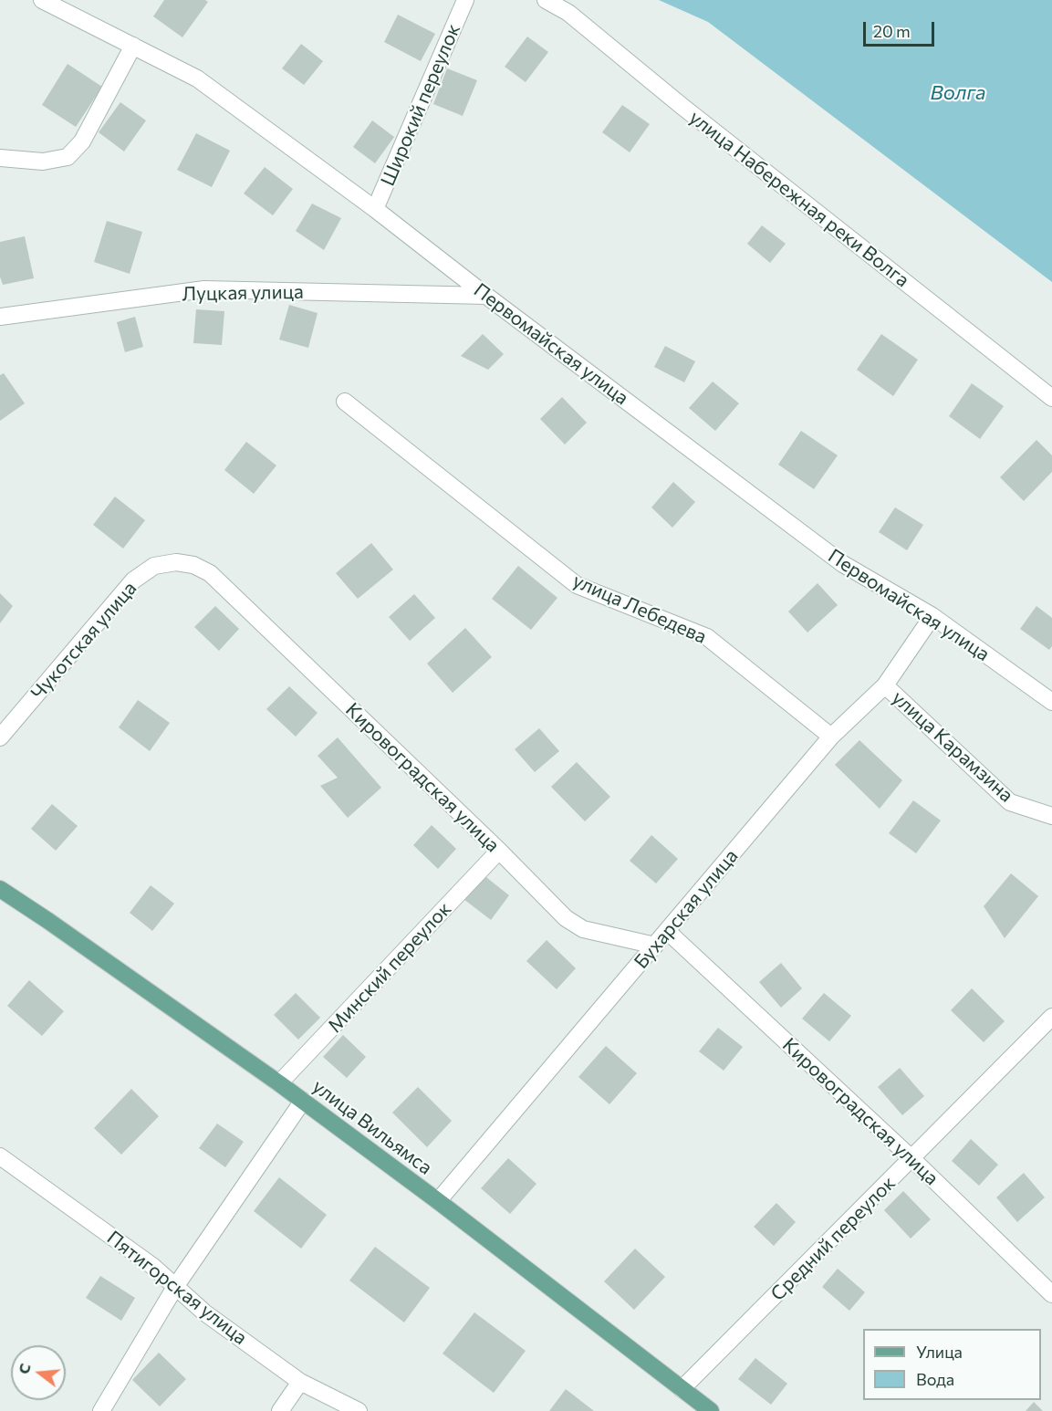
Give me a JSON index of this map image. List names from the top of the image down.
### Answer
{
  "streets": {
    "main road": ["улица Вильямса"],
    "street": [
      "Широкий переулок",
      "улица Набережная реки Волга",
      "Луцкая улица",
      "Первомайская улица",
      "улица Лебедева",
      "Чукотская улица",
      "улица Карамзина",
      "Кировоградская улица",
      "Бухарская улица",
      "Минский переулок",
      "Средний переулок",
      "Пятигорская улица"
    ]
  },
  "crossings": [
    ["Широкий переулок", "Первомайская улица"],
    ["Луцкая улица", "Первомайская улица"],
    ["Первомайская улица", "Бухарская улица"],
    ["улица Лебедева", "Бухарская улица"],
    ["Чукотская улица", "Кировоградская улица"],
    ["улица Карамзина", "Бухарская улица"],
    ["Кировоградская улица", "Бухарская улица"],
    ["Кировоградская улица", "Минский переулок"],
    ["Кировоградская улица", "Средний переулок"],
    ["Бухарская улица", "улица Вильямса"],
    ["Минский переулок", "улица Вильямса"],
    ["улица Вильямса", "Средний переулок"]
  ],
  "water": ["Волга"],
  "legend": ["Улица", "Вода"],
  "scale_bar": "20 m",
  "north": "left"
}
